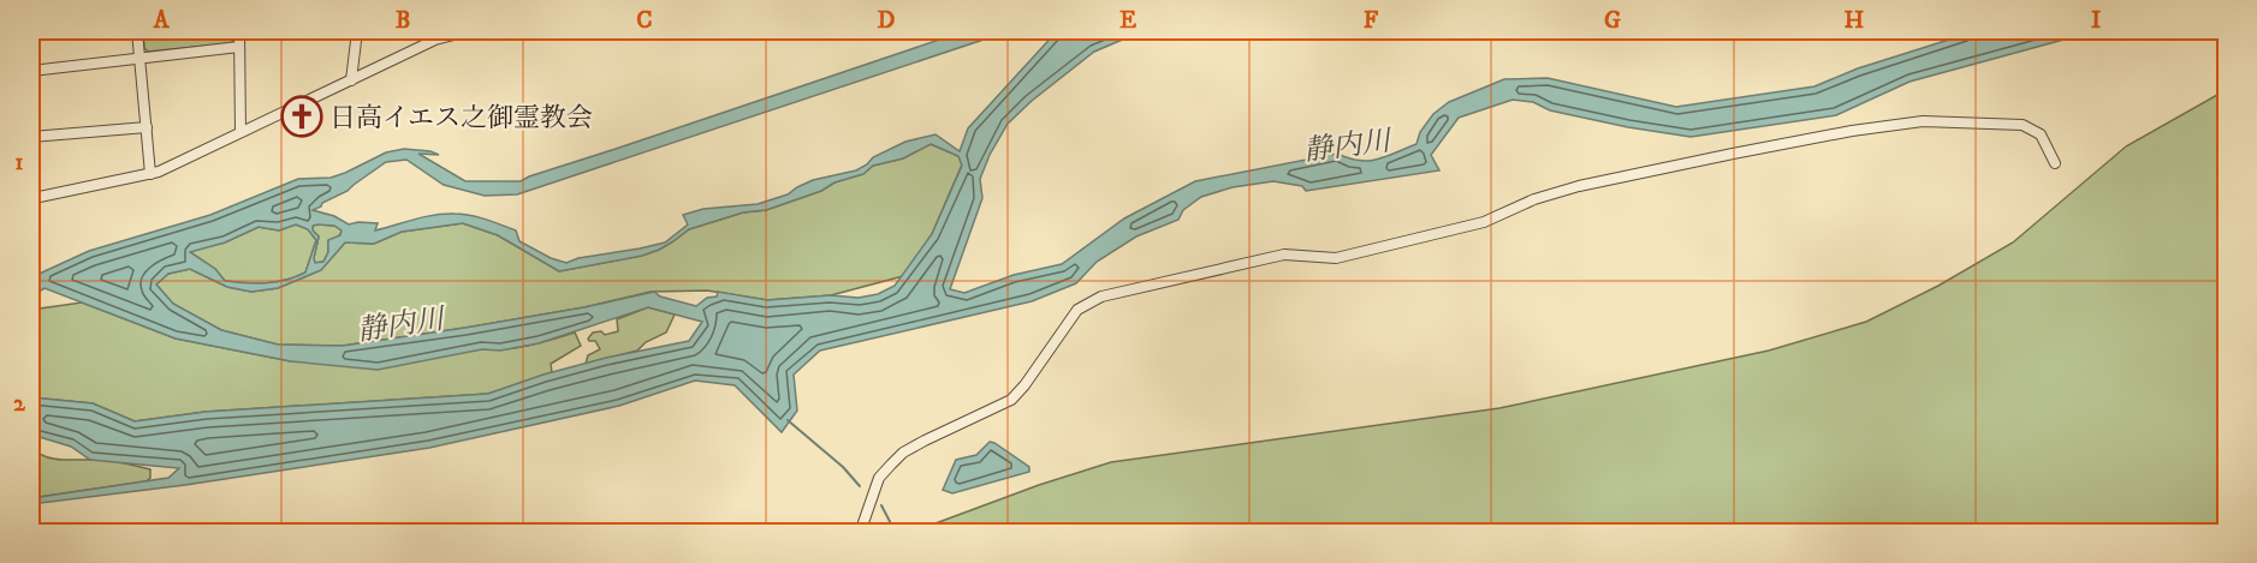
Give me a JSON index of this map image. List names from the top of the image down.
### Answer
{
  "water": ["静内川"],
  "places": {
    "church": ["日高イエス之御霊教会"]
  },
  "grid": {
    "columns": [
      "A",
      "B",
      "C",
      "D",
      "E",
      "F",
      "G",
      "H",
      "I"
    ],
    "rows": ["1", "2"]
  }
}
